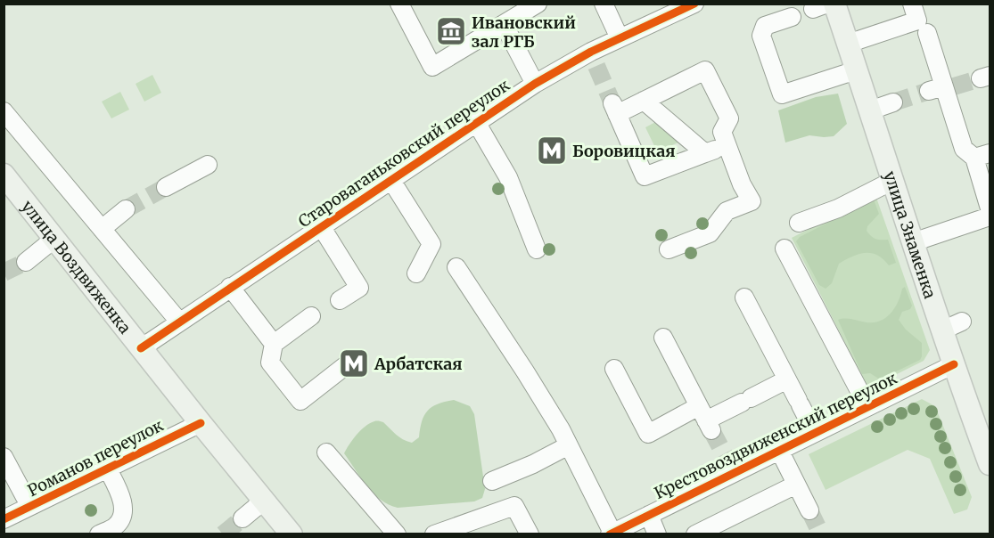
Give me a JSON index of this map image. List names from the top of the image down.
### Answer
{
  "streets": {
    "main road": ["улица Знаменка", "улица Воздвиженка"],
    "street": ["Староваганьковский переулок", "Крестовоздвиженский переулок", "Романов переулок"]
  },
  "crossings": [
    ["Староваганьковский переулок", "улица Воздвиженка"],
    ["улица Знаменка", "Крестовоздвиженский переулок"],
    ["улица Воздвиженка", "Романов переулок"]
  ],
  "places": {
    "museum": ["Ивановский зал РГБ"],
    "metro station": ["Боровицкая", "Арбатская"]
  }
}
